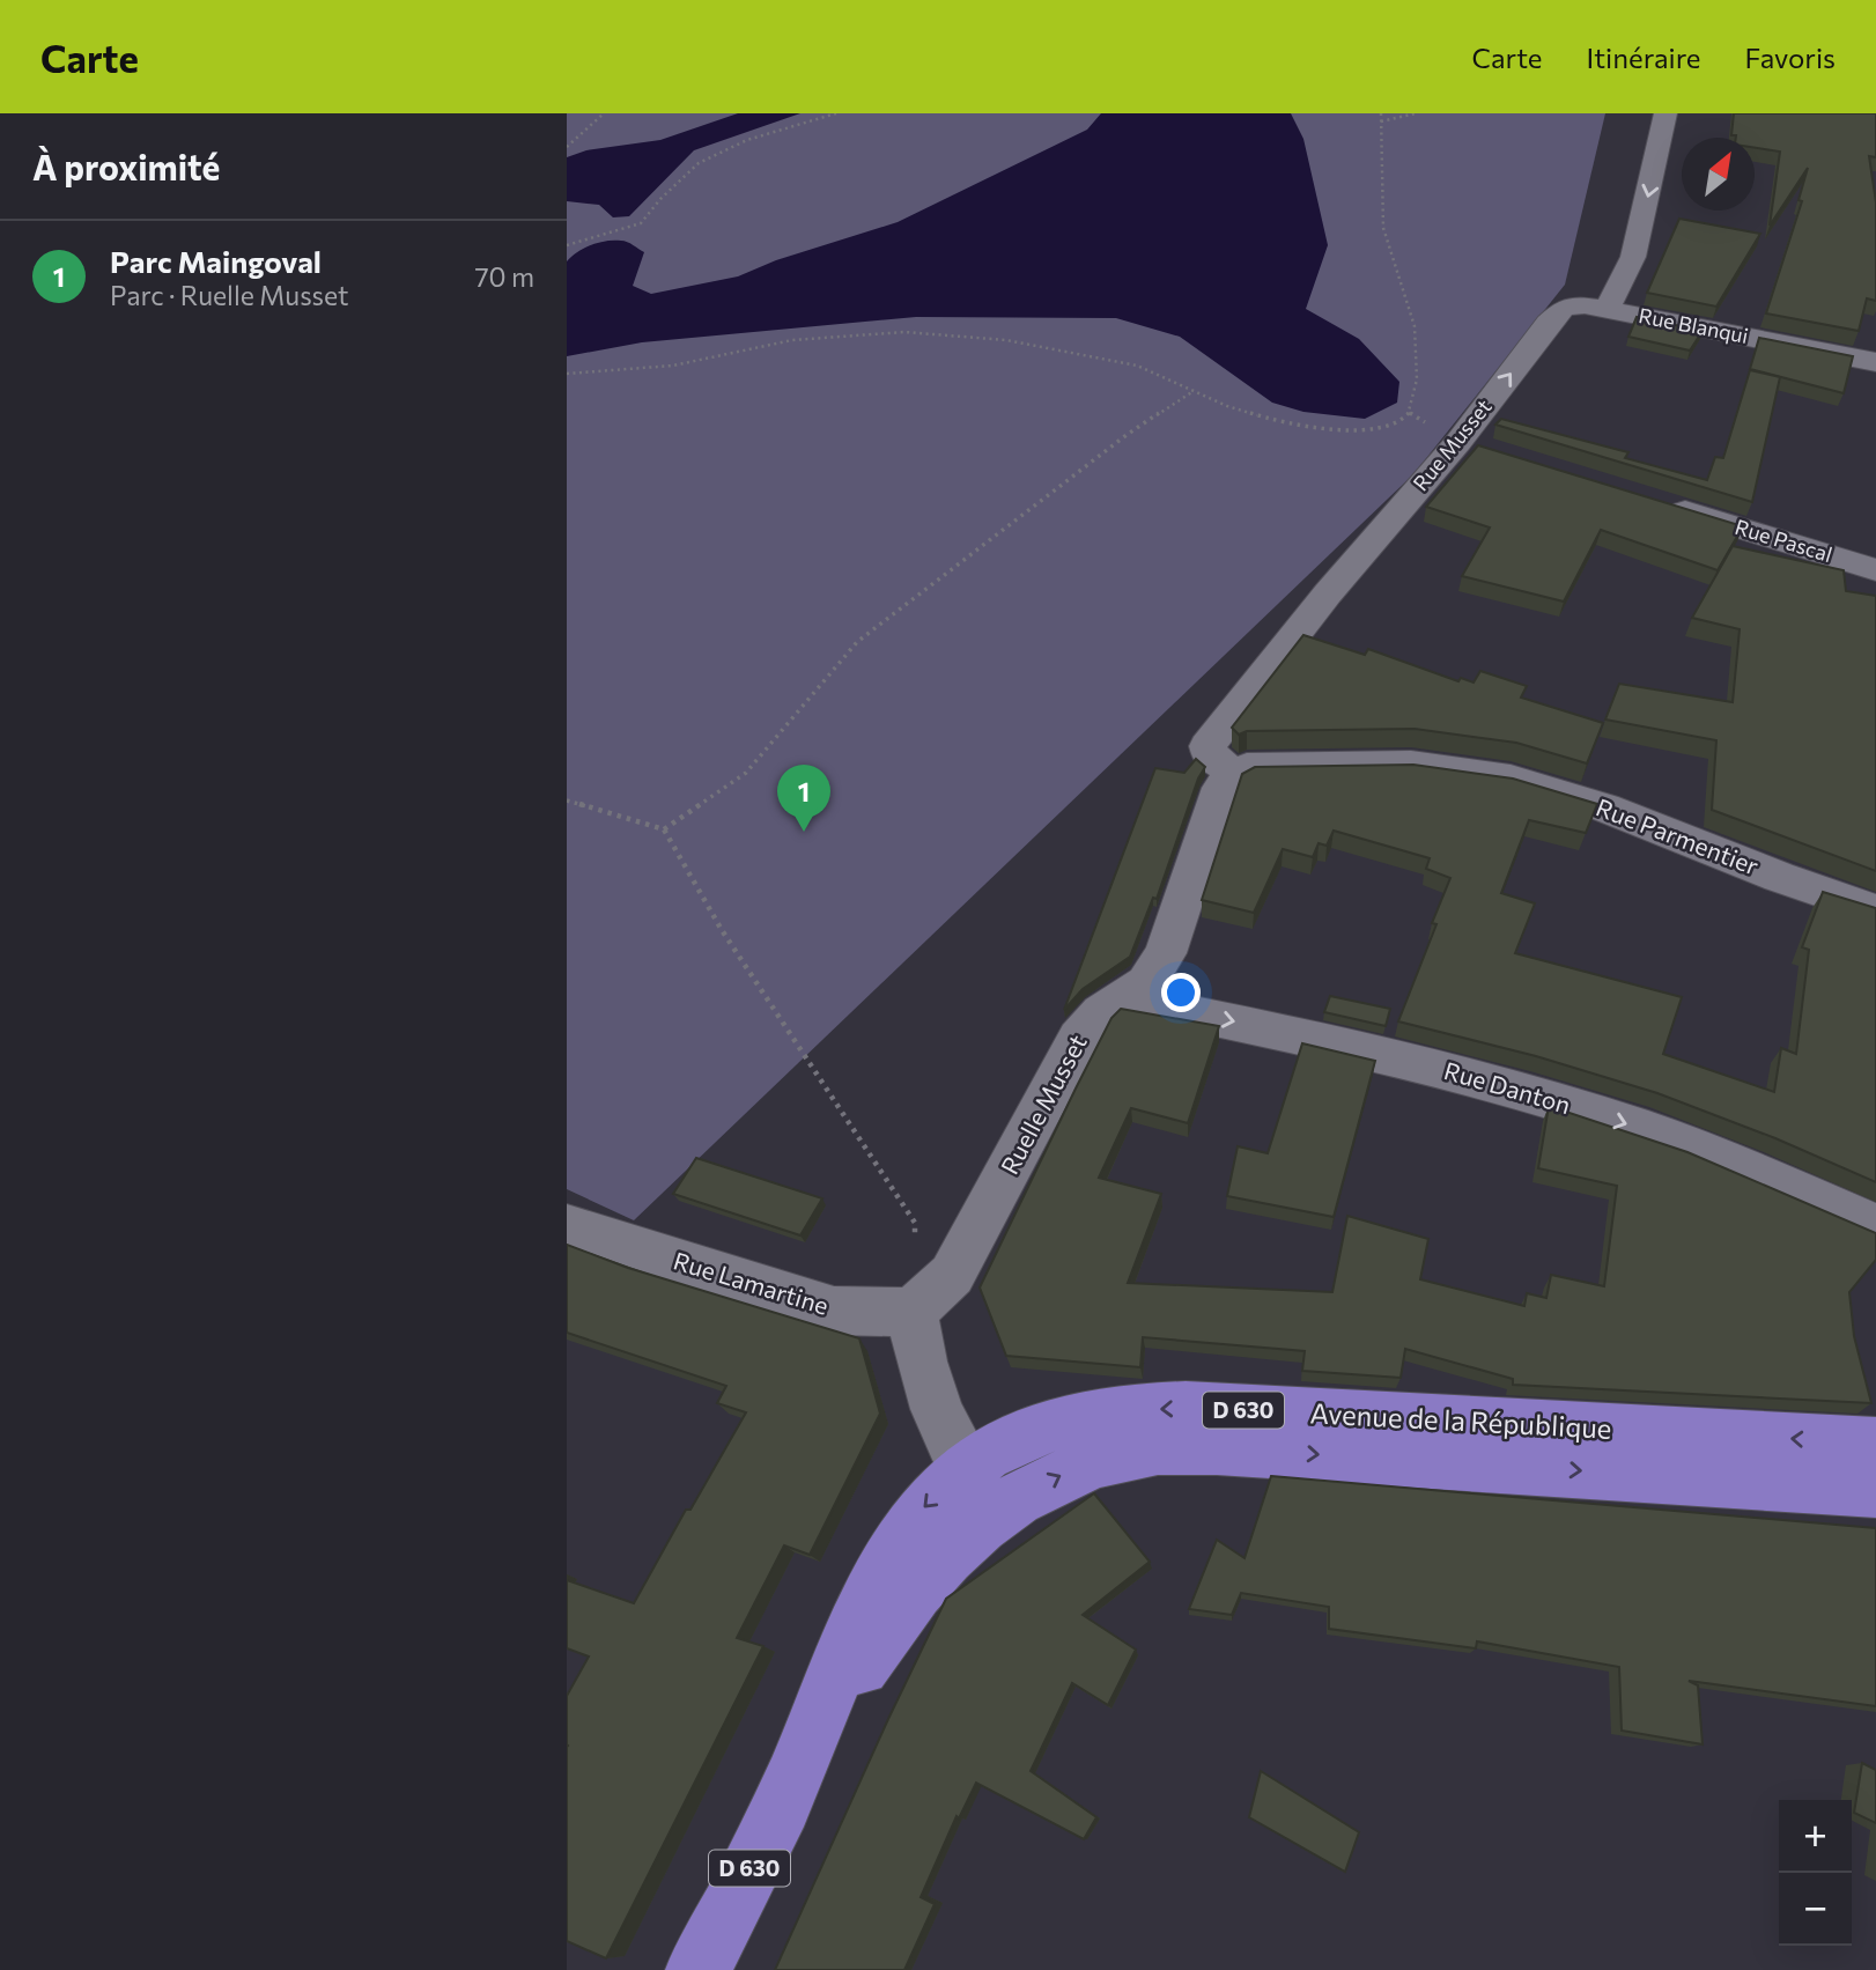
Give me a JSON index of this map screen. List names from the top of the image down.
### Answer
{
  "streets": {
    "main road": ["D 630", "Avenue de la République"],
    "street": [
      "Rue Blanqui",
      "Rue Musset",
      "Rue Pascal",
      "Rue Parmentier",
      "Rue Danton",
      "Ruelle Musset",
      "Rue Lamartine"
    ]
  },
  "crossings": [
    ["Rue Blanqui", "Rue Musset"],
    ["Rue Musset", "Rue Parmentier"],
    ["Rue Musset", "Ruelle Musset"],
    ["Rue Parmentier", "Ruelle Musset"],
    ["Rue Danton", "Ruelle Musset"],
    ["Ruelle Musset", "Rue Lamartine"]
  ],
  "one_way": ["Rue Musset", "Rue Danton"],
  "north": "top right",
  "page": {
    "header": "Carte",
    "nav": ["Carte", "Itinéraire", "Favoris"],
    "heading": "À proximité",
    "list": [
      {
        "mark": "1",
        "name": "Parc Maingoval",
        "note": "Parc · Ruelle Musset",
        "value": "70 m"
      }
    ],
    "pins": "1",
    "map_buttons": ["+", "−"]
  }
}
